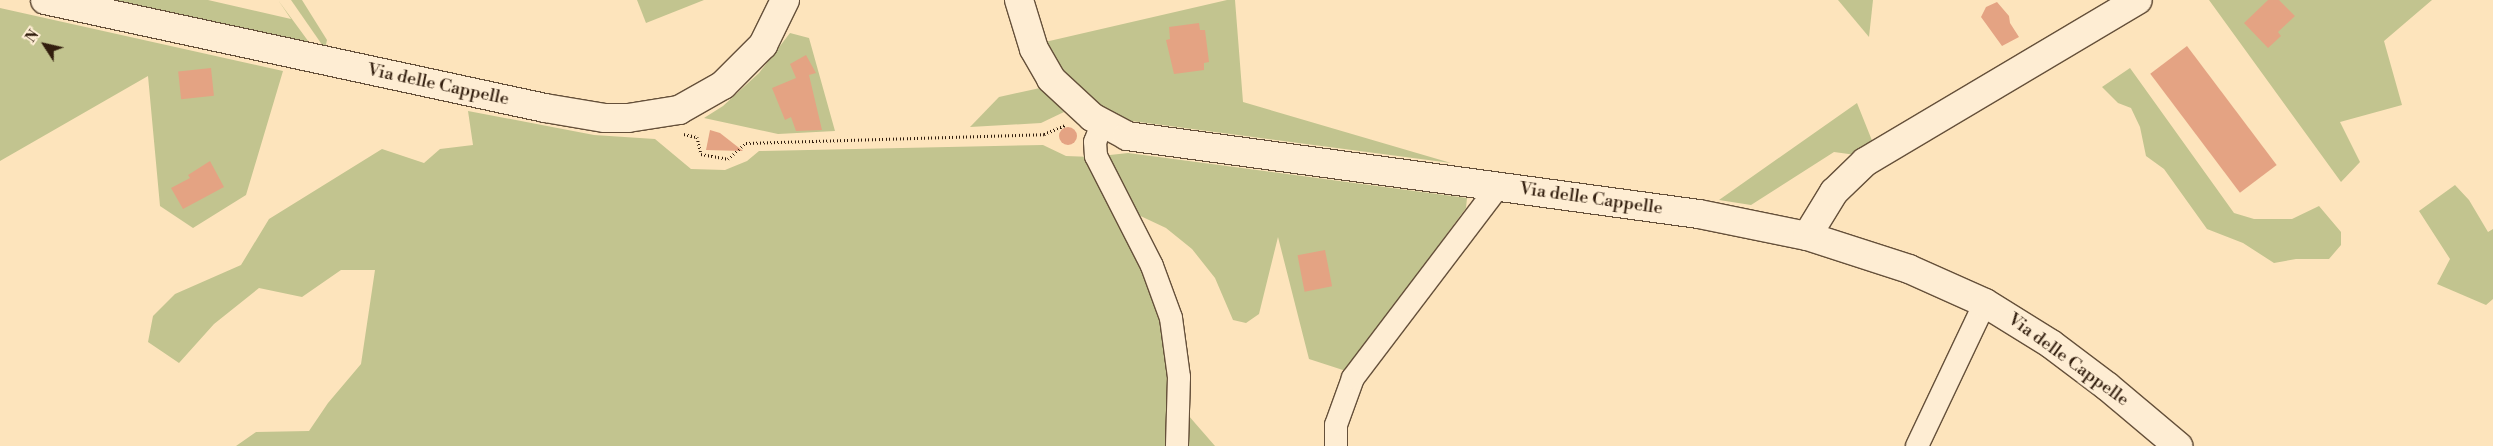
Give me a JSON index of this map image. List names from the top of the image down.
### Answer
{
  "streets": {
    "main road": ["Via delle Cappelle"]
  },
  "north": "top left"
}
